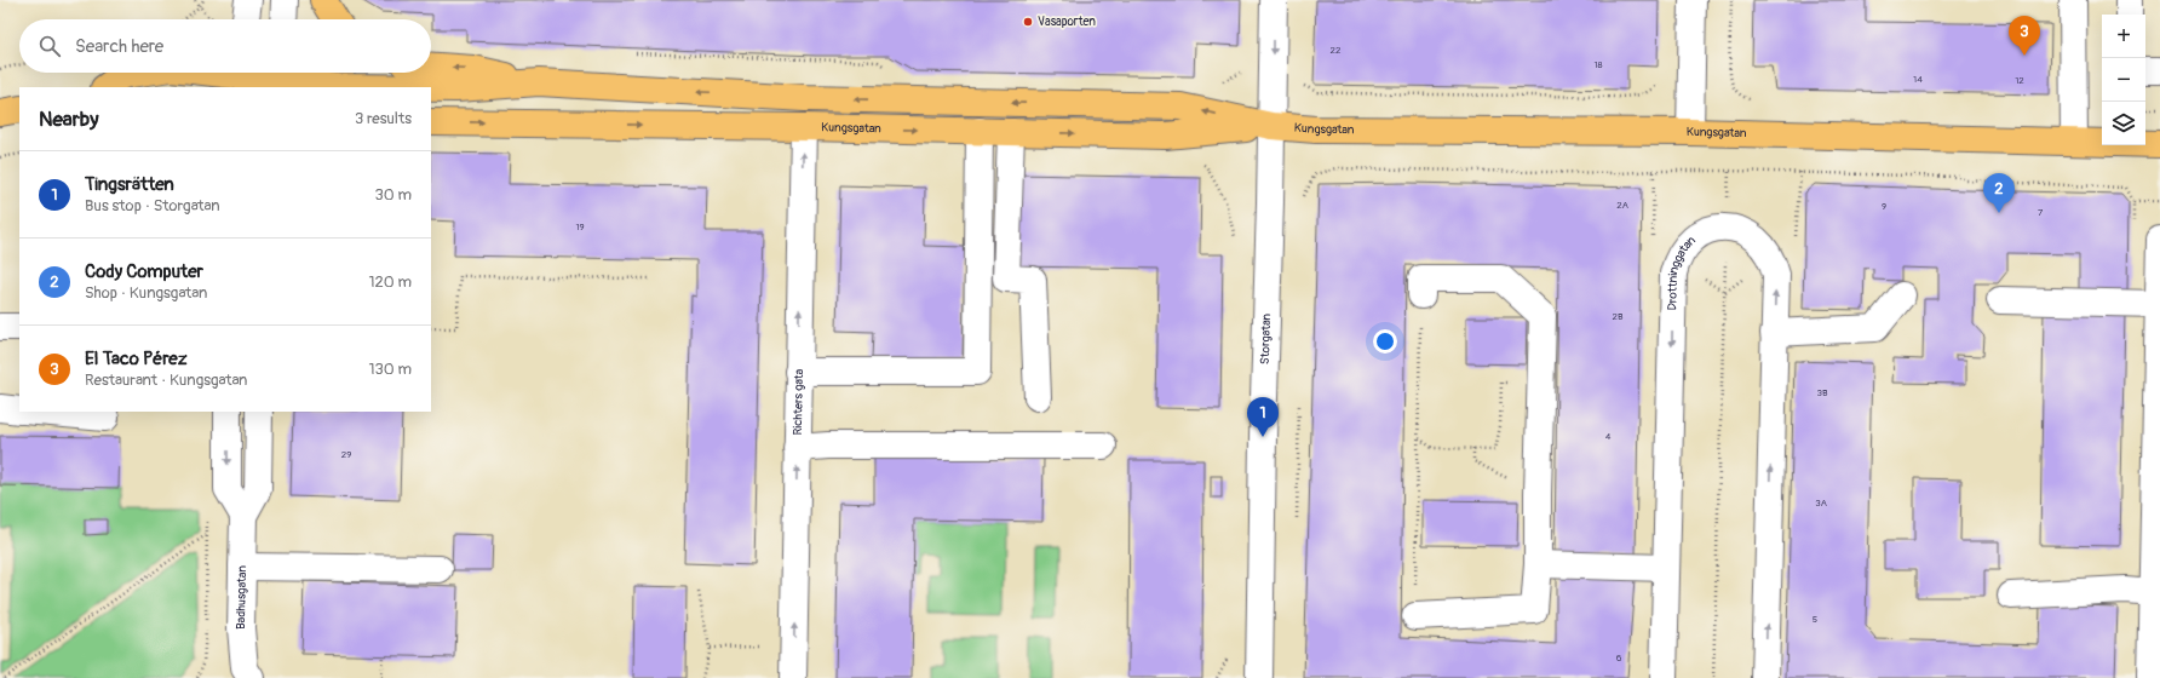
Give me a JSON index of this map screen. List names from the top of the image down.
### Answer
{
  "streets": {
    "main road": ["Kungsgatan"],
    "street": [
      "Drottninggatan",
      "Storgatan",
      "Richters gata",
      "Badhusgatan"
    ]
  },
  "crossings": [
    ["Kungsgatan", "Storgatan"],
    ["Kungsgatan", "Richters gata"]
  ],
  "places": ["Vasaporten"],
  "house_numbers": [
    "22",
    "18",
    "14",
    "12",
    "2A",
    "9",
    "7",
    "19",
    "2B",
    "3B",
    "4",
    "29",
    "3A",
    "5",
    "6"
  ],
  "page": {
    "map_buttons": ["+", "−"],
    "pins": ["3", "2", "1"],
    "search": "Search here",
    "heading": ["Nearby", "3 results"],
    "list": [
      {
        "mark": "1",
        "name": "Tingsrätten",
        "note": "Bus stop · Storgatan",
        "value": "30 m"
      },
      {
        "mark": "2",
        "name": "Cody Computer",
        "note": "Shop · Kungsgatan",
        "value": "120 m"
      },
      {
        "mark": "3",
        "name": "El Taco Pérez",
        "note": "Restaurant · Kungsgatan",
        "value": "130 m"
      }
    ]
  }
}
